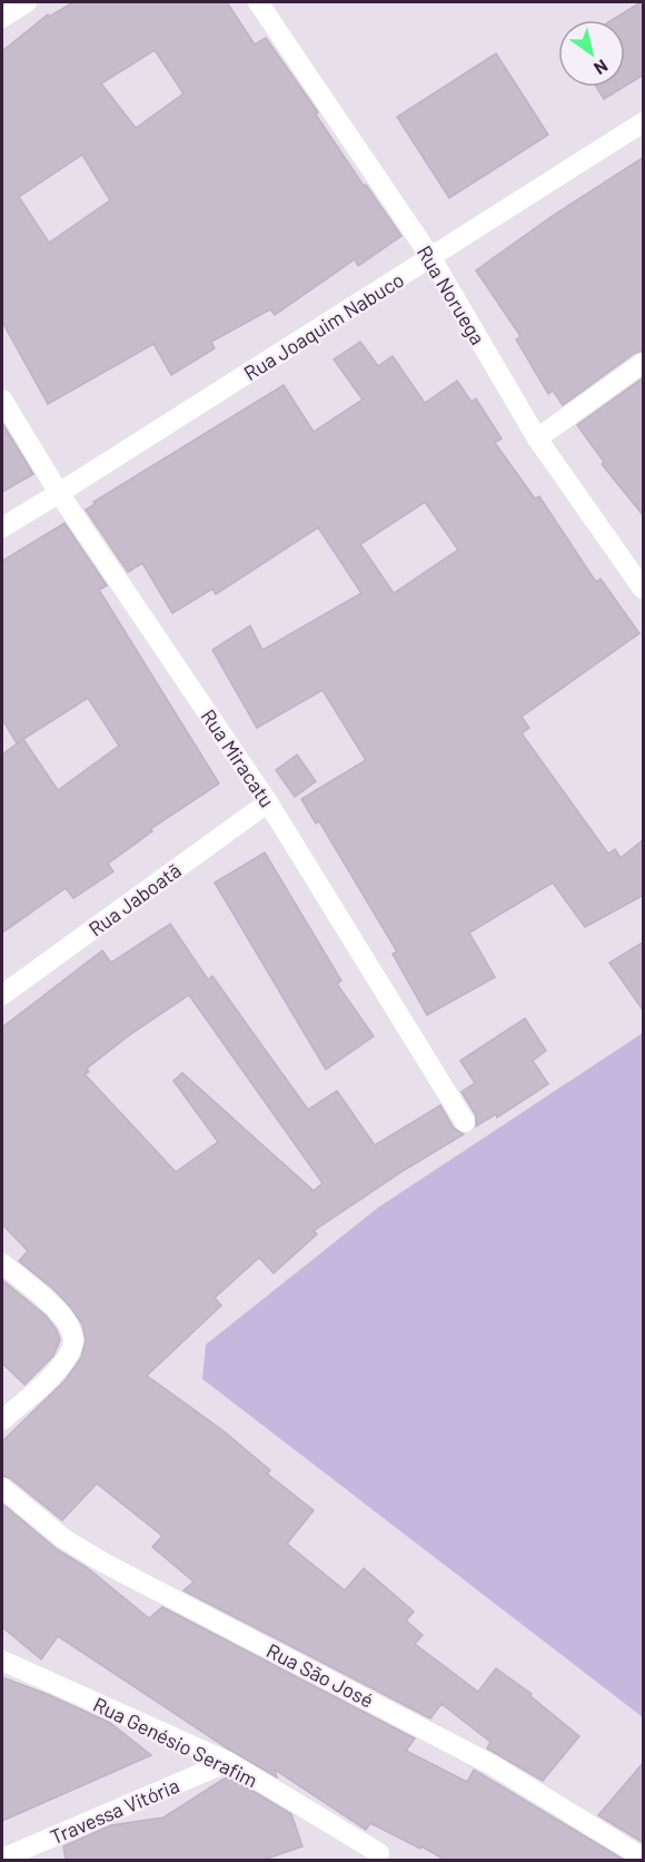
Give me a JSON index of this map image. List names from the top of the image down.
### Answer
{
  "streets": {
    "street": [
      "Rua Noruega",
      "Rua Joaquim Nabuco",
      "Rua Miracatu",
      "Rua Jaboatã",
      "Rua São José",
      "Rua Genésio Serafim",
      "Travessa Vitória"
    ]
  },
  "crossings": [
    ["Rua Noruega", "Rua Joaquim Nabuco"],
    ["Rua Joaquim Nabuco", "Rua Miracatu"],
    ["Rua Miracatu", "Rua Jaboatã"],
    ["Rua Genésio Serafim", "Travessa Vitória"]
  ],
  "north": "bottom right"
}
